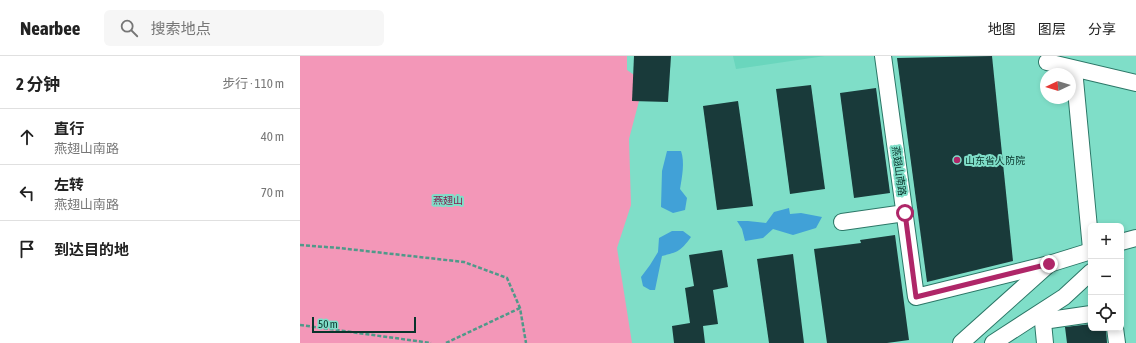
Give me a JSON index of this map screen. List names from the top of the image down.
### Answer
{
  "streets": {
    "street": ["燕翅山南路"]
  },
  "parks": ["燕翅山"],
  "places": ["山东省人防院"],
  "scale_bar": "50 m",
  "north": "left",
  "page": {
    "header": "Nearbee",
    "search": "搜索地点",
    "nav": ["地图", "图层", "分享"],
    "heading": ["2 分钟", "步行 · 110 m"],
    "list": [
      ["直行", "燕翅山南路", "40 m"],
      ["左转", "燕翅山南路", "70 m"],
      "到达目的地"
    ],
    "map_buttons": ["+", "−"],
    "scale": "50 m"
  }
}
